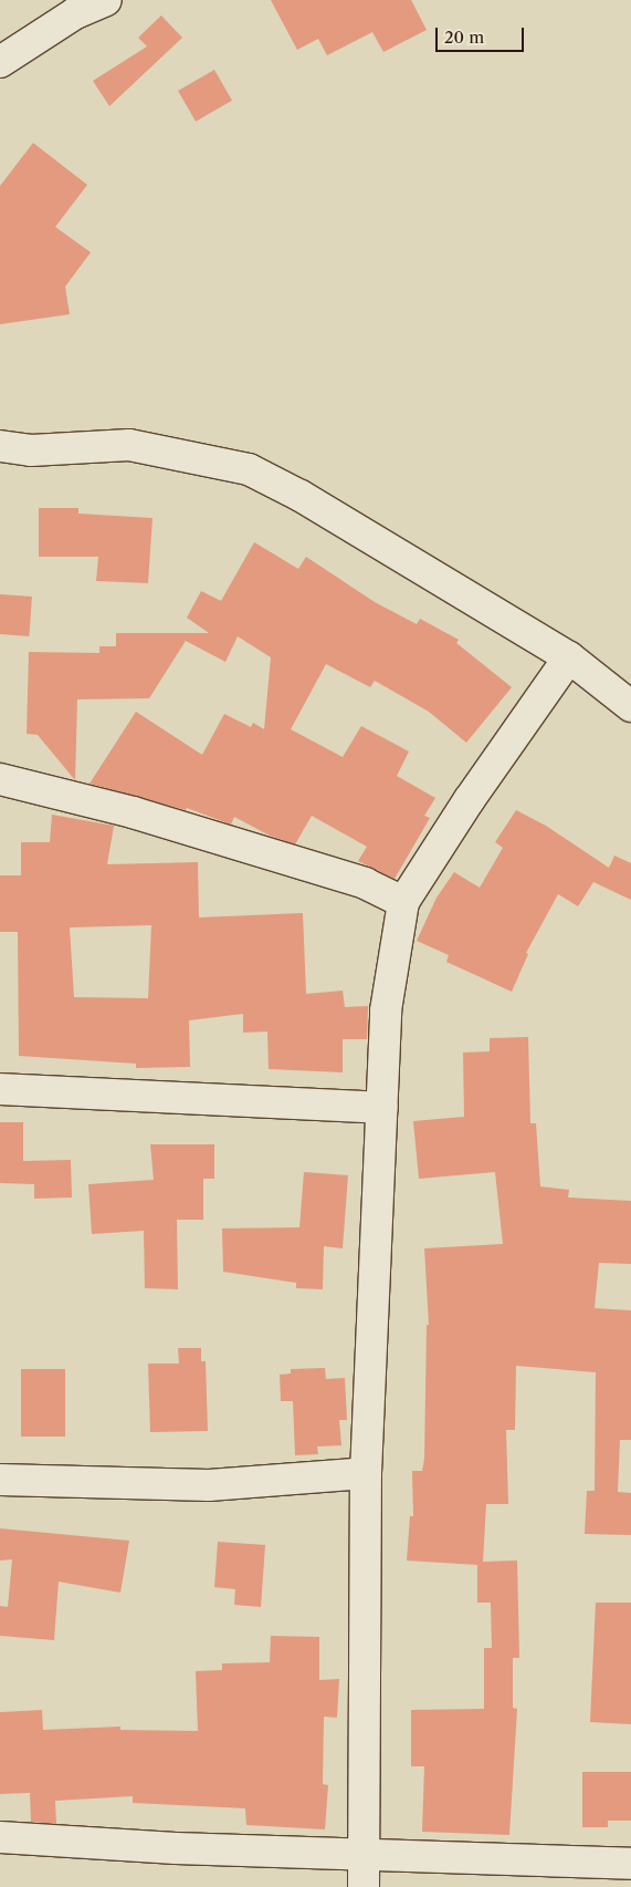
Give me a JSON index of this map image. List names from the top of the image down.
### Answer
{
  "scale_bar": "20 m"
}
